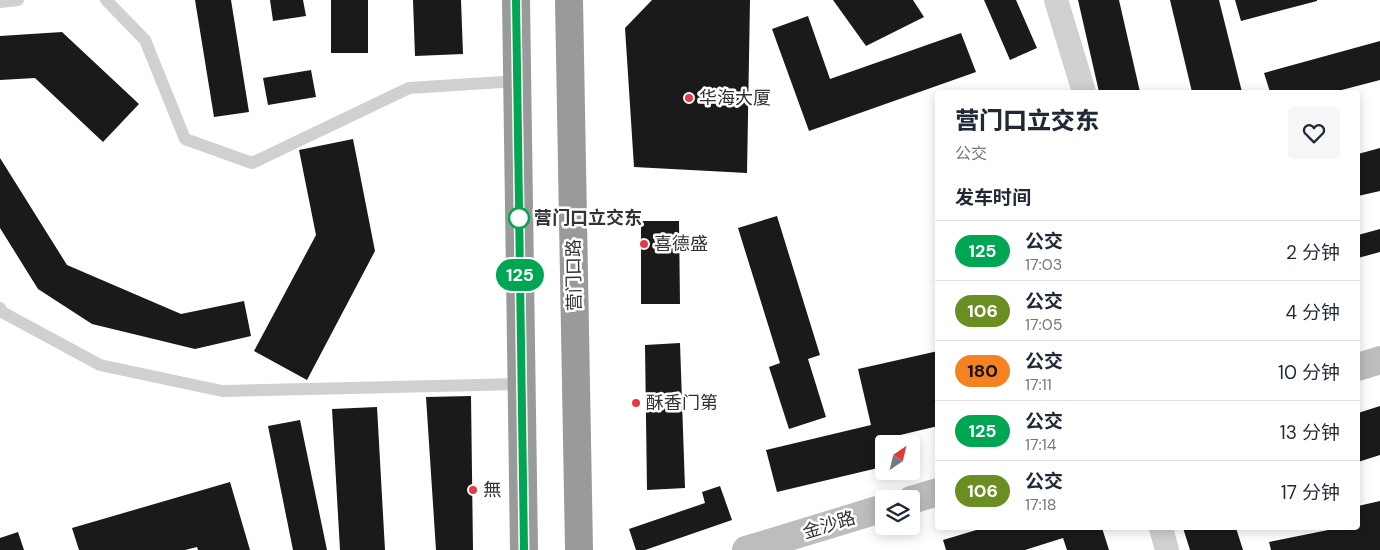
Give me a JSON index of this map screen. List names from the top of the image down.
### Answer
{
  "streets": {
    "highway": ["营门口路"],
    "street": ["金沙路"]
  },
  "places": [
    "华海大厦",
    "营门口立交东",
    "喜德盛",
    "酥香门第",
    "無"
  ],
  "lines": ["bus line 125"],
  "north": "top right",
  "page": {
    "on_map": "125",
    "heading": [
      ["营门口立交东", "公交"],
      "发车时间"
    ],
    "list": [
      {
        "mark": "125",
        "name": "公交",
        "note": "17:03",
        "value": "2 分钟"
      },
      {
        "mark": "106",
        "name": "公交",
        "note": "17:05",
        "value": "4 分钟"
      },
      {
        "mark": "180",
        "name": "公交",
        "note": "17:11",
        "value": "10 分钟"
      },
      {
        "mark": "125",
        "name": "公交",
        "note": "17:14",
        "value": "13 分钟"
      },
      {
        "mark": "106",
        "name": "公交",
        "note": "17:18",
        "value": "17 分钟"
      }
    ]
  }
}
